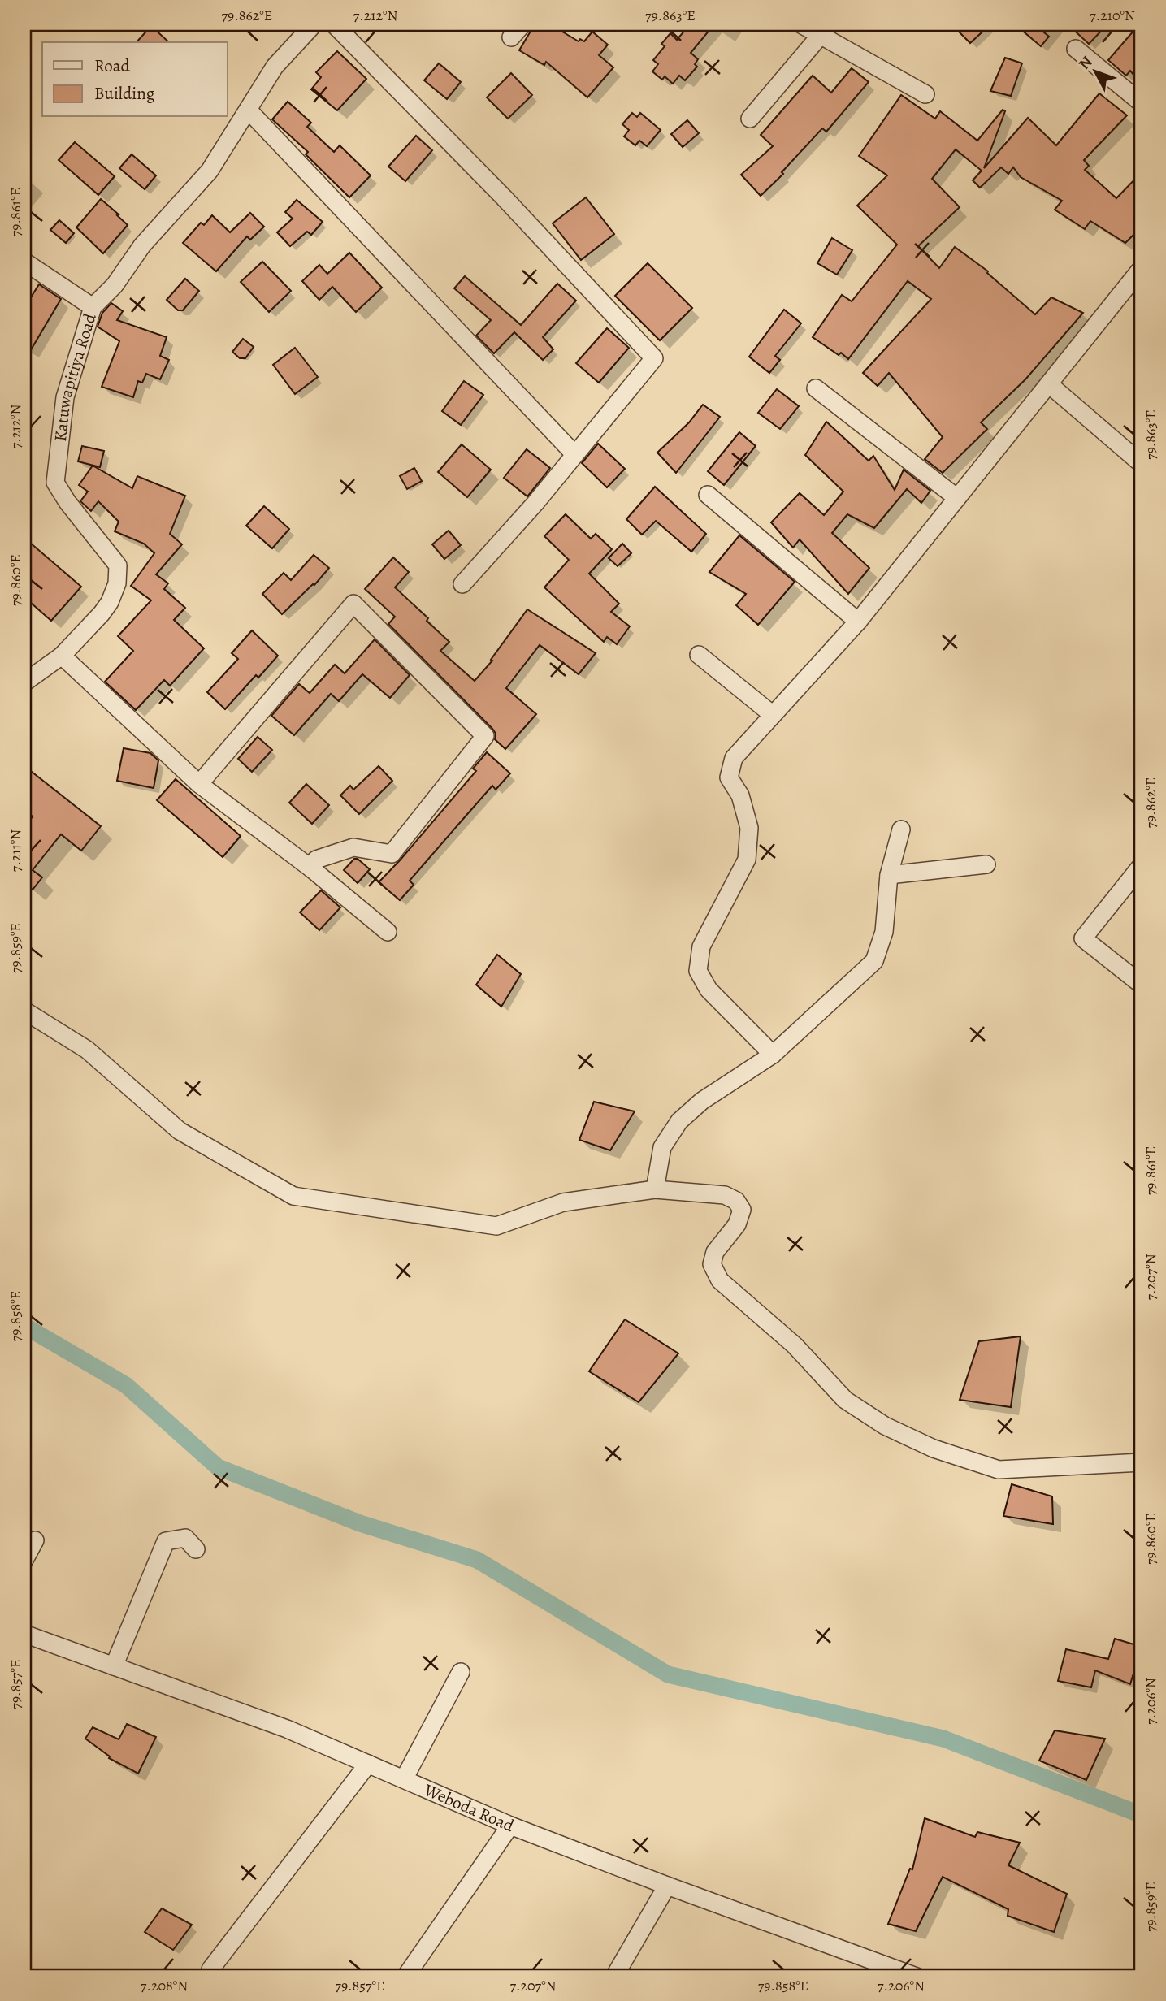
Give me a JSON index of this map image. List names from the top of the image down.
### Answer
{
  "streets": {
    "street": ["Katuwapitiya Road", "Weboda Road"]
  },
  "legend": ["Road", "Building"],
  "north": "top left",
  "coordinates": [
    "79.862°E",
    "7.212°N",
    "79.863°E",
    "7.210°N",
    "79.861°E",
    "79.860°E",
    "7.211°N",
    "79.859°E",
    "7.207°N",
    "79.858°E",
    "79.857°E",
    "7.206°N",
    "7.208°N"
  ]
}
